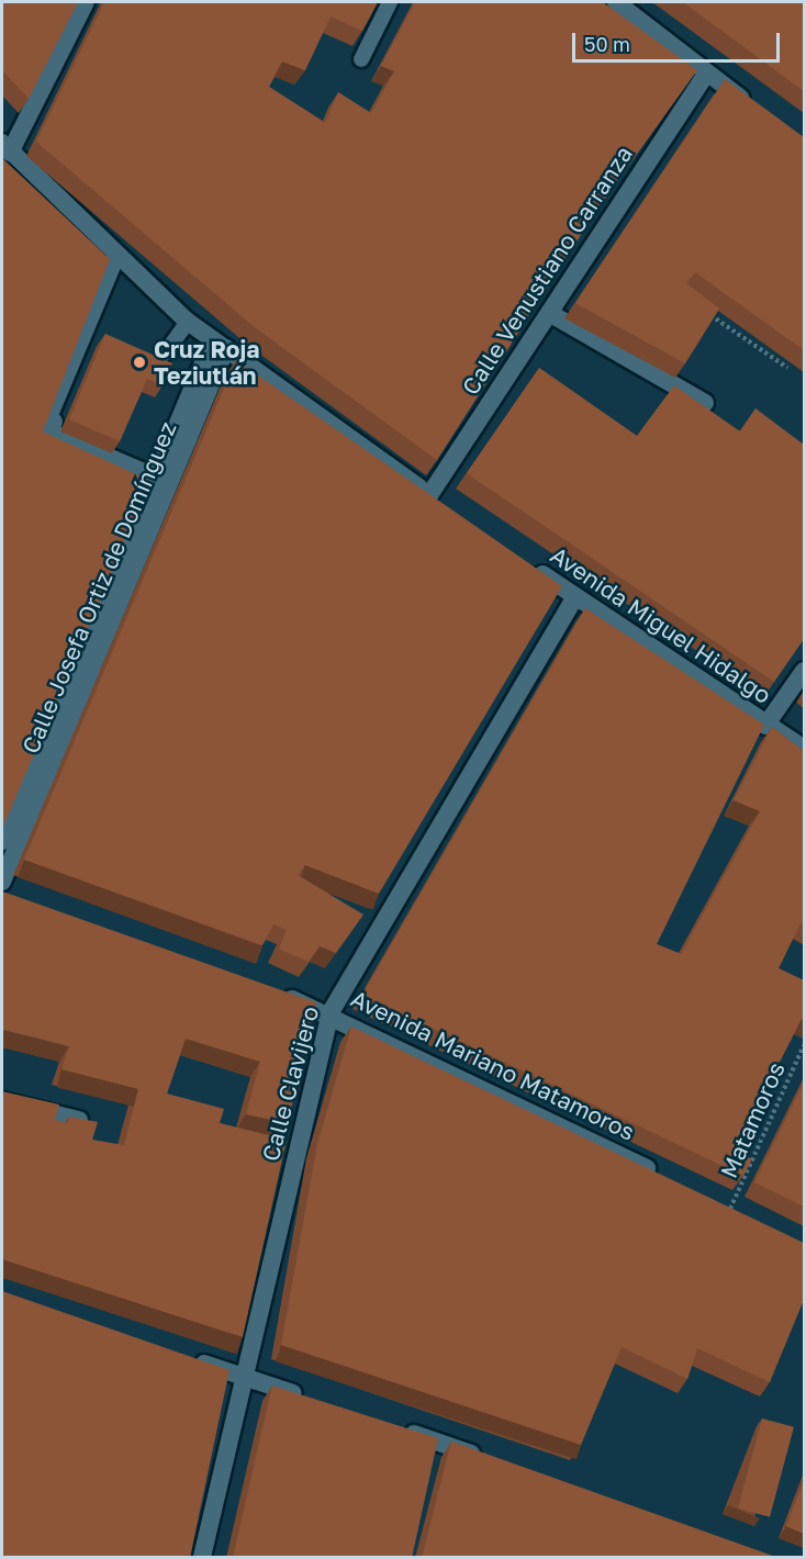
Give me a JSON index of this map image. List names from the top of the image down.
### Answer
{
  "streets": {
    "street": [
      "Calle Venustiano Carranza",
      "Calle Josefa Ortiz de Domínguez",
      "Avenida Miguel Hidalgo",
      "Avenida Mariano Matamoros",
      "Calle Clavijero"
    ],
    "path": ["Matamoros"]
  },
  "crossings": [
    ["Avenida Miguel Hidalgo", "Calle Clavijero"],
    ["Avenida Mariano Matamoros", "Calle Clavijero"]
  ],
  "places": ["Cruz Roja Teziutlán"],
  "scale_bar": "50 m"
}
